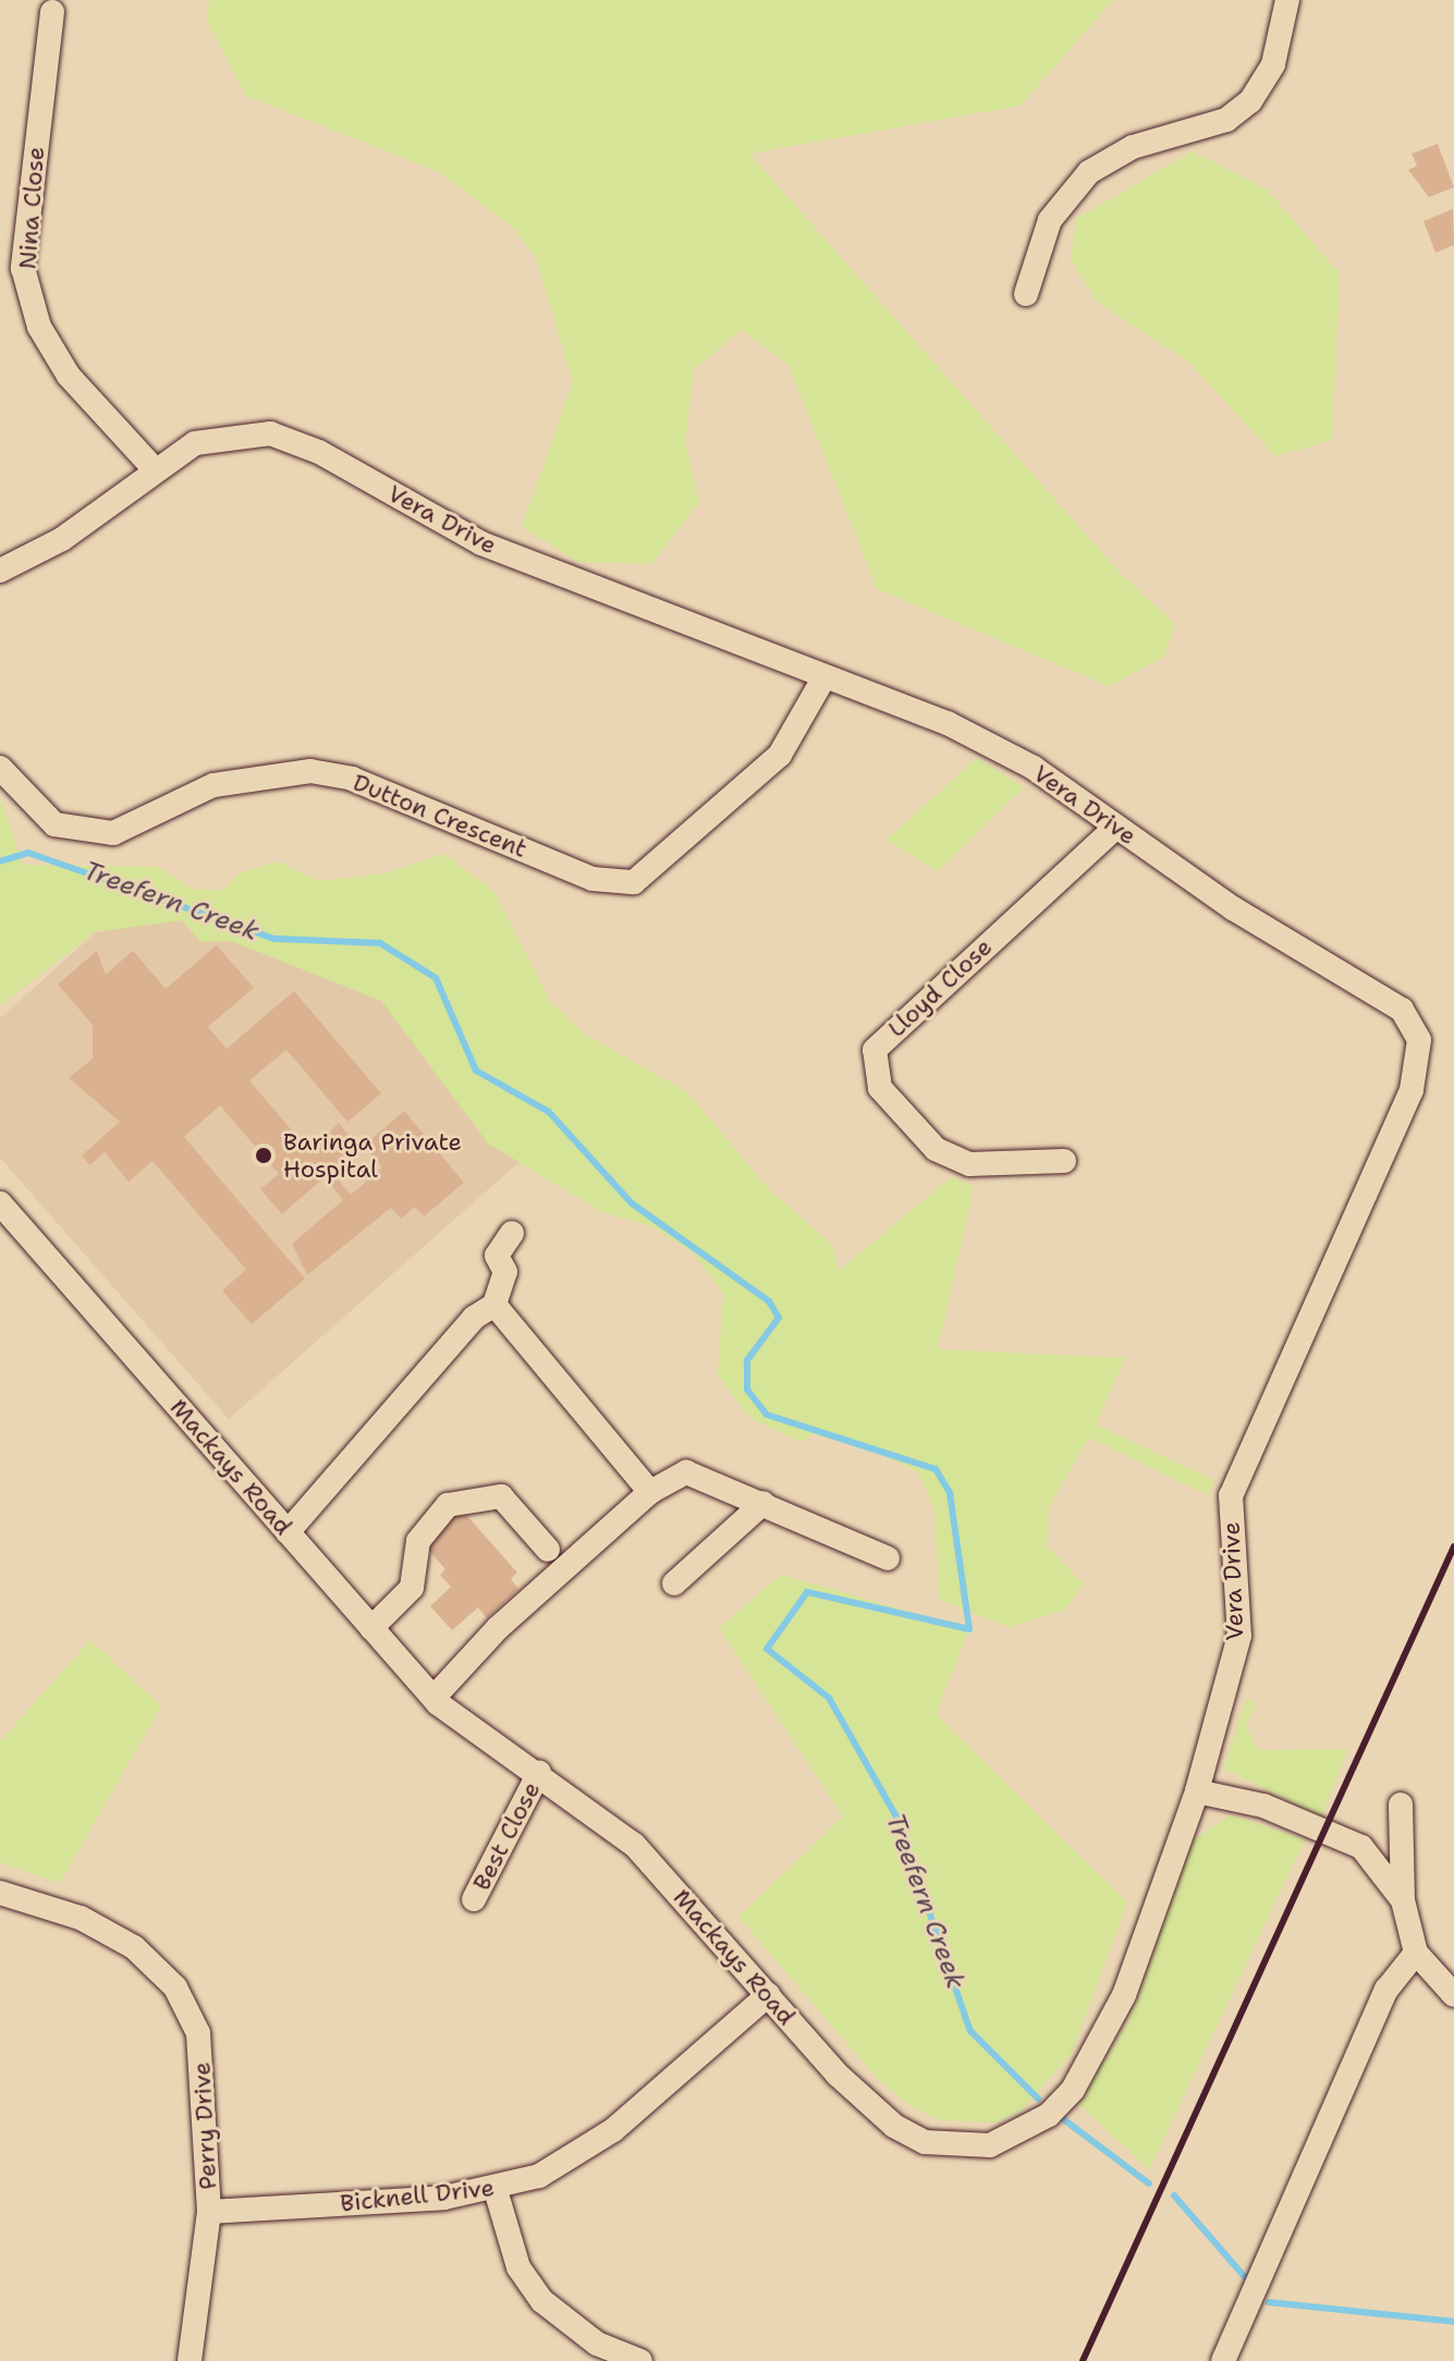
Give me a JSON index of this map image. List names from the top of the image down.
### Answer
{
  "streets": {
    "street": [
      "Nina Close",
      "Vera Drive",
      "Dutton Crescent",
      "Lloyd Close",
      "Mackays Road",
      "Best Close",
      "Perry Drive",
      "Bicknell Drive"
    ]
  },
  "crossings": [
    ["Nina Close", "Vera Drive"],
    ["Vera Drive", "Dutton Crescent"],
    ["Vera Drive", "Lloyd Close"],
    ["Vera Drive", "Mackays Road"],
    ["Mackays Road", "Best Close"],
    ["Mackays Road", "Bicknell Drive"],
    ["Perry Drive", "Bicknell Drive"]
  ],
  "water": ["Treefern Creek"],
  "places": ["Baringa Private Hospital"]
}
